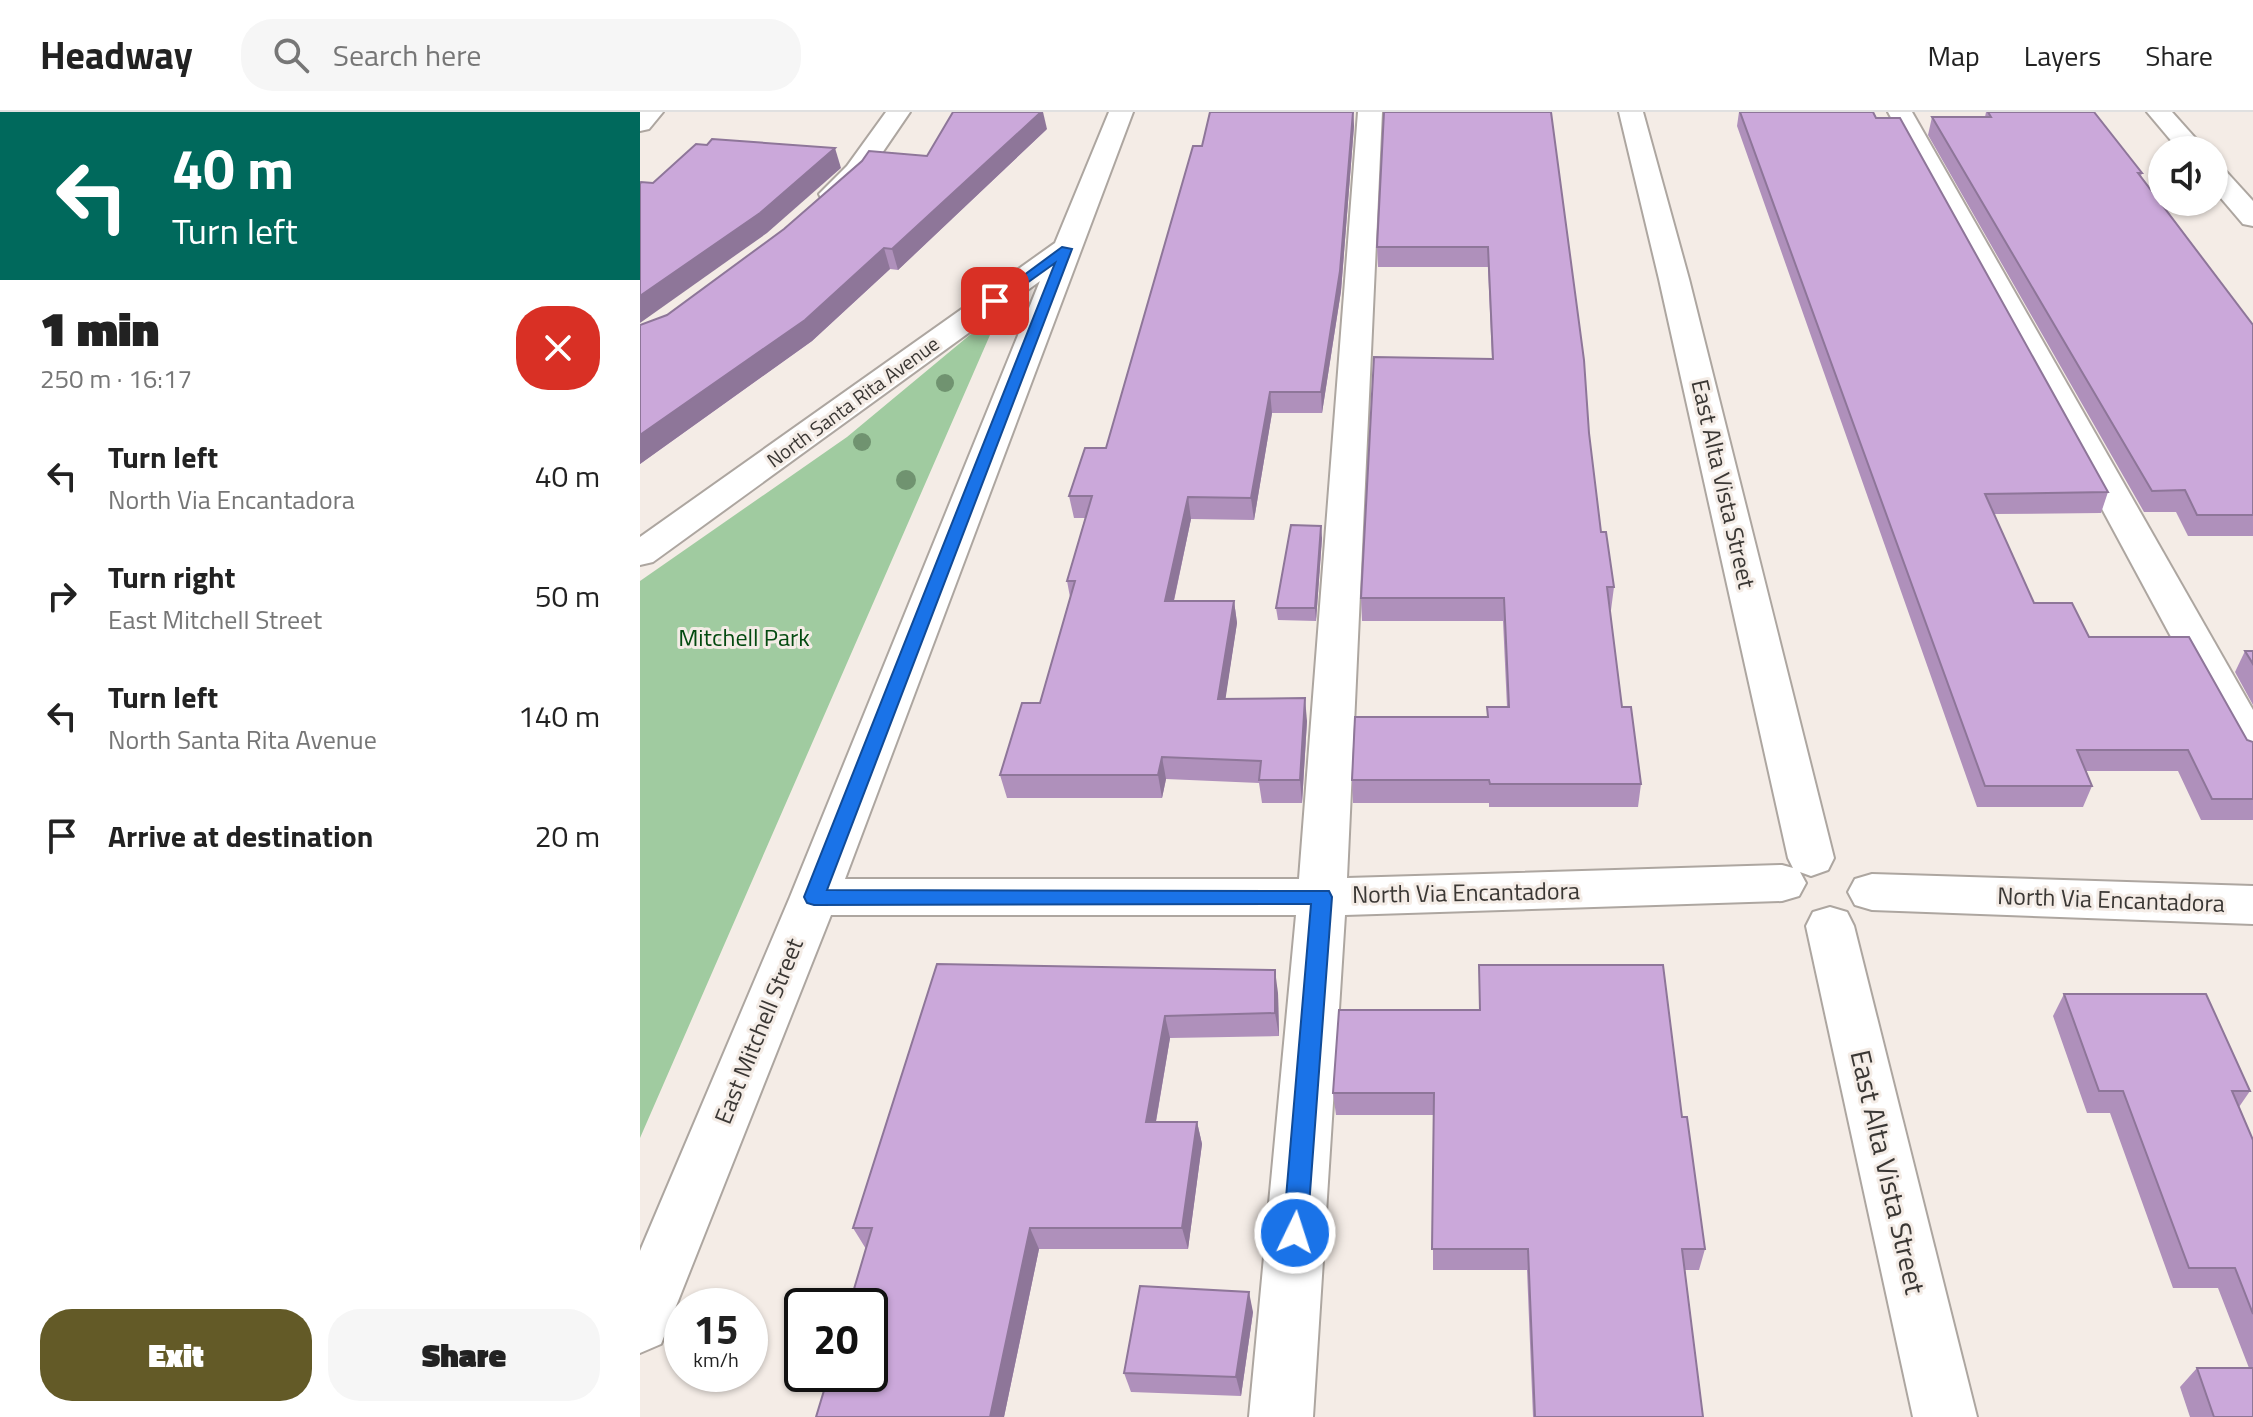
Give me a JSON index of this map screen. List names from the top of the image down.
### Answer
{
  "streets": {
    "street": [
      "North Santa Rita Avenue",
      "East Alta Vista Street",
      "North Via Encantadora",
      "East Mitchell Street"
    ]
  },
  "crossings": [
    ["North Santa Rita Avenue", "East Mitchell Street"],
    ["East Alta Vista Street", "North Via Encantadora"],
    ["North Via Encantadora", "East Mitchell Street"]
  ],
  "parks": ["Mitchell Park"],
  "page": {
    "header": "Headway",
    "search": "Search here",
    "nav": ["Map", "Layers", "Share"],
    "turn": ["40 m", "Turn left"],
    "heading": ["1 min", "250 m · 16:17"],
    "list": [
      {
        "name": "Turn left",
        "note": "North Via Encantadora",
        "value": "40 m"
      },
      {
        "name": "Turn right",
        "note": "East Mitchell Street",
        "value": "50 m"
      },
      {
        "name": "Turn left",
        "note": "North Santa Rita Avenue",
        "value": "140 m"
      },
      {
        "name": "Arrive at destination",
        "value": "20 m"
      }
    ],
    "speed": "15 km/h",
    "limit": "20",
    "buttons": ["Exit", "Share"]
  }
}
